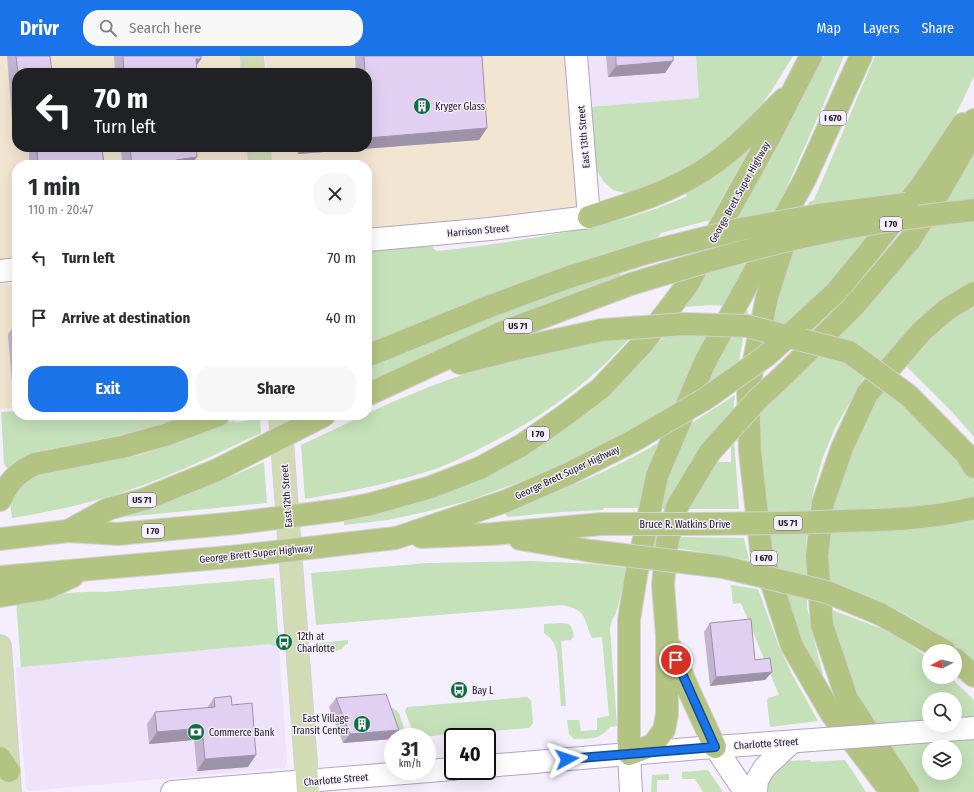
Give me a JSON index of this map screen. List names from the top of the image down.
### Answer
{
  "streets": {
    "highway": [
      "I 670",
      "George Brett Super Highway",
      "I 70",
      "US 71",
      "Bruce R. Watkins Drive"
    ],
    "main road": ["East 12th Street"],
    "street": ["East 13th Street", "Harrison Street", "Charlotte Street"]
  },
  "crossings": [
    ["East 13th Street", "Harrison Street"],
    ["George Brett Super Highway", "US 71"],
    ["George Brett Super Highway", "Bruce R. Watkins Drive"],
    ["East 12th Street", "Charlotte Street"]
  ],
  "places": {
    "building": ["Kryger Glass", "East Village Transit Center"],
    "bus stop": ["12th at Charlotte", "Bay L"],
    "bank": ["Commerce Bank"]
  },
  "north": "left",
  "page": {
    "header": "Drivr",
    "search": "Search here",
    "nav": ["Map", "Layers", "Share"],
    "turn": ["70 m", "Turn left"],
    "heading": ["1 min", "110 m · 20:47"],
    "list": [
      {
        "name": "Turn left",
        "value": "70 m"
      },
      {
        "name": "Arrive at destination",
        "value": "40 m"
      }
    ],
    "buttons": ["Exit", "Share"],
    "speed": "31 km/h",
    "limit": "40"
  }
}
